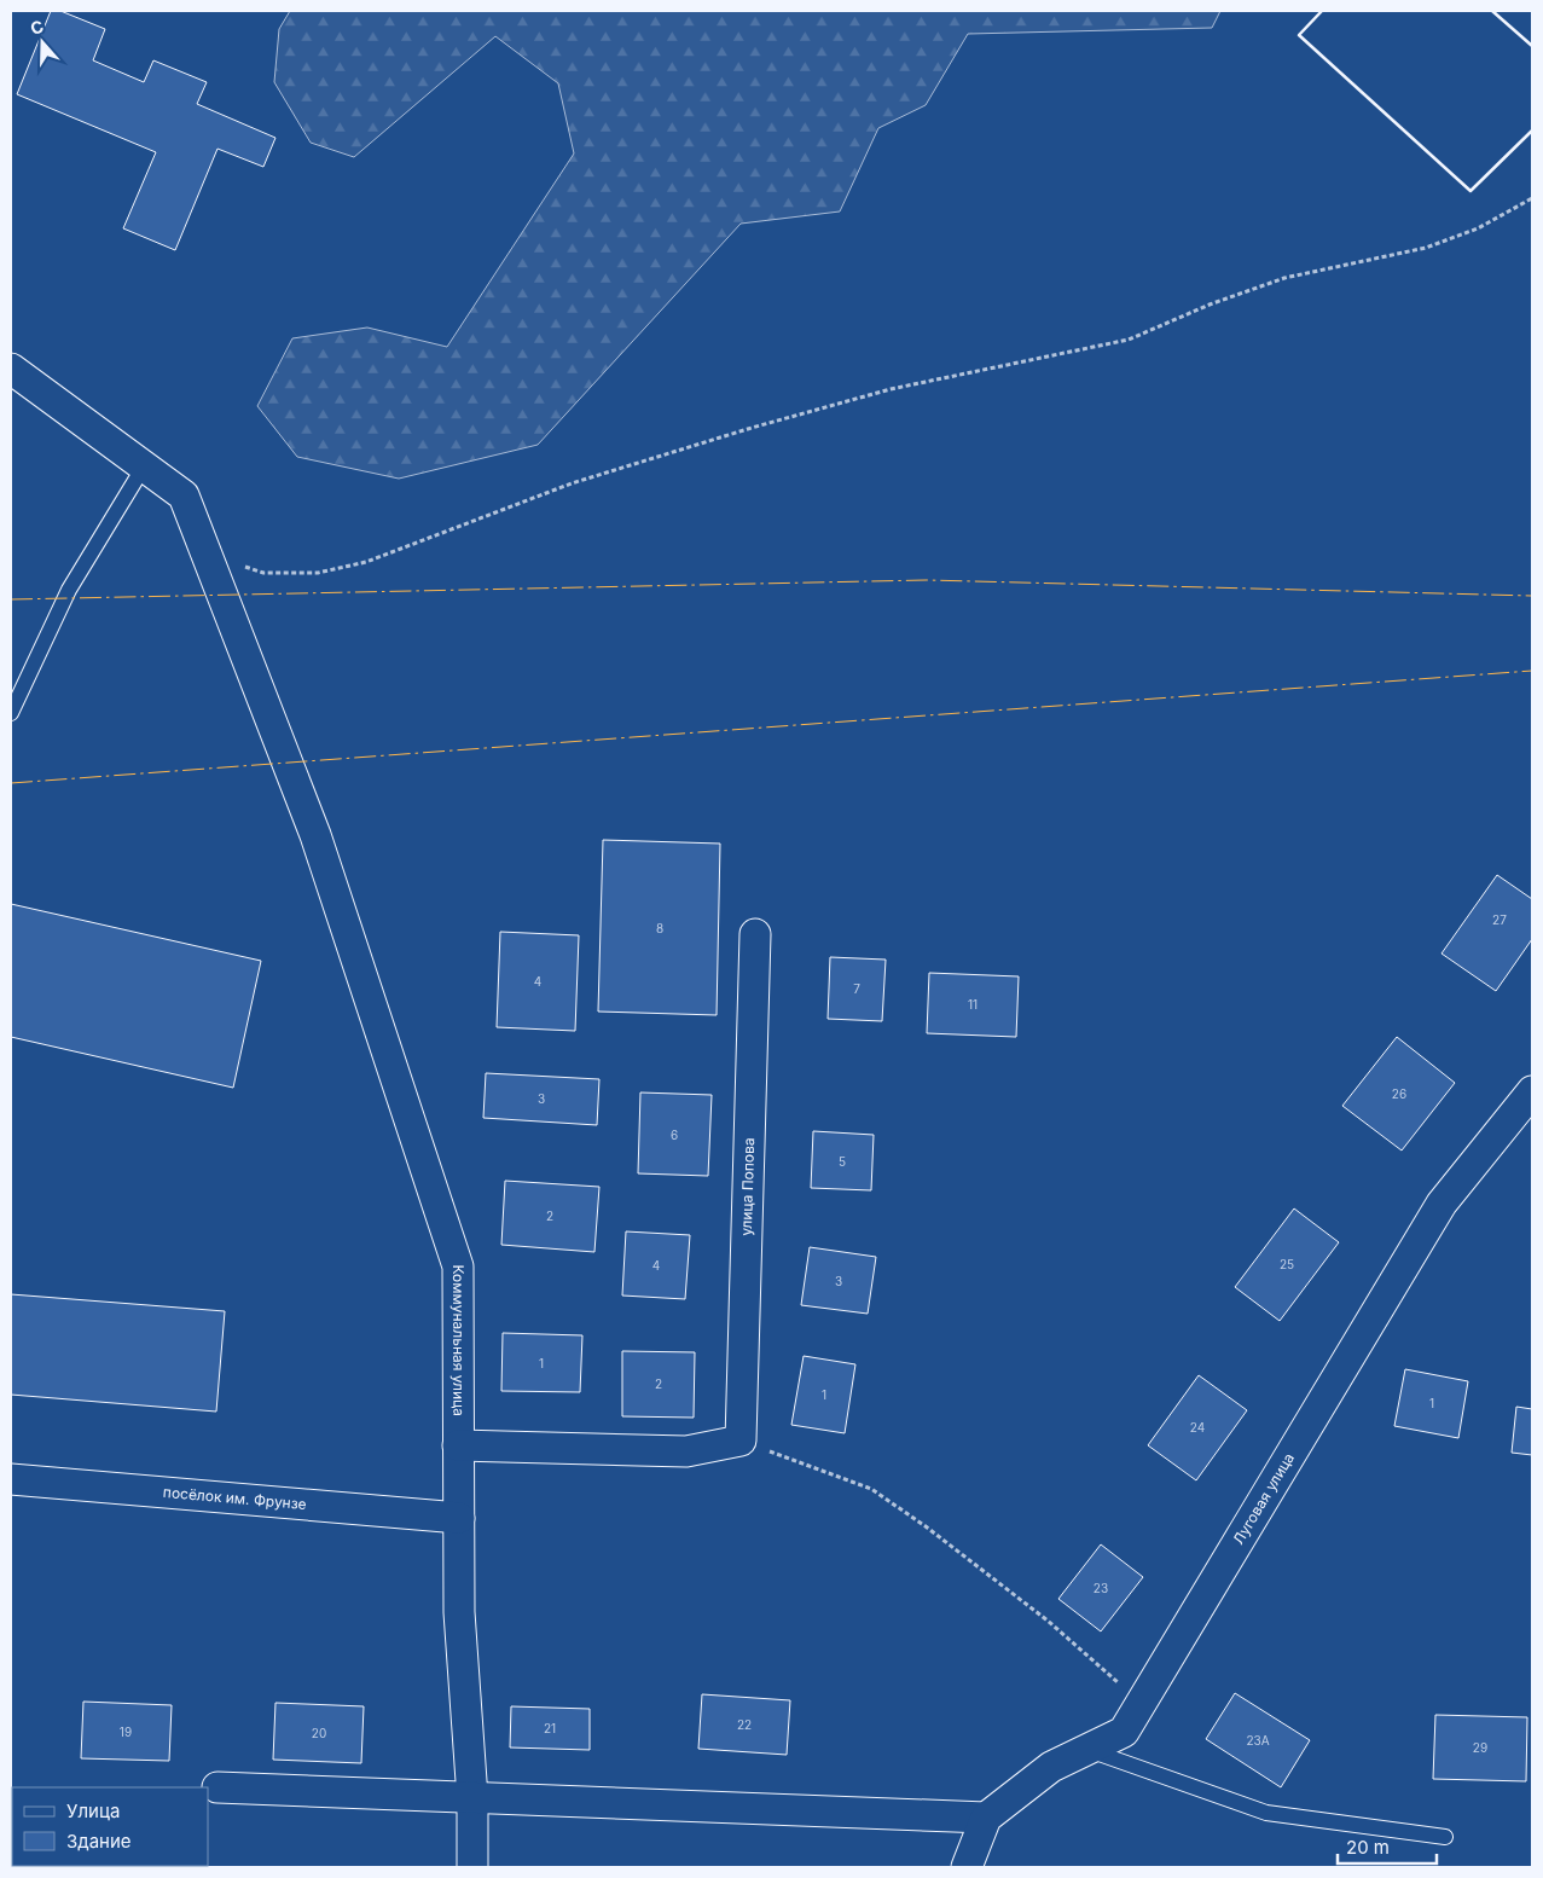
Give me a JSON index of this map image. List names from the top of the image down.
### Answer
{
  "streets": {
    "street": [
      "улица Попова",
      "Коммунальная улица",
      "посёлок им. Фрунзе",
      "Луговая улица"
    ]
  },
  "crossings": [
    ["Коммунальная улица", "посёлок им. Фрунзе"]
  ],
  "house_numbers": [
    "27",
    "8",
    "4",
    "7",
    "11",
    "26",
    "3",
    "6",
    "5",
    "2",
    "25",
    "4",
    "3",
    "1",
    "2",
    "1",
    "1",
    "24",
    "23",
    "22",
    "21",
    "19",
    "20",
    "23А",
    "29"
  ],
  "legend": ["Улица", "Здание"],
  "scale_bar": "20 m",
  "north": "top"
}
